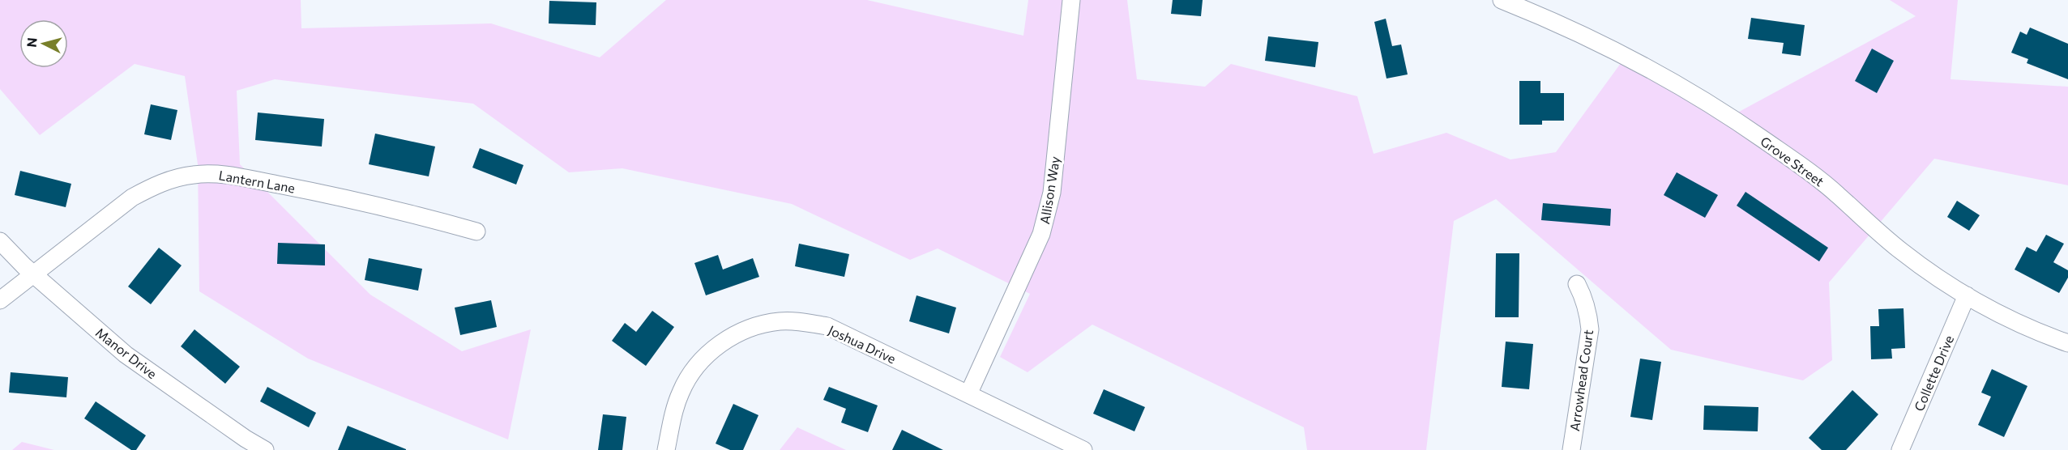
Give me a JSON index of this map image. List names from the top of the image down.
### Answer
{
  "streets": {
    "street": [
      "Grove Street",
      "Lantern Lane",
      "Allison Way",
      "Joshua Drive",
      "Manor Drive",
      "Collette Drive",
      "Arrowhead Court"
    ]
  },
  "crossings": [
    ["Grove Street", "Collette Drive"],
    ["Lantern Lane", "Manor Drive"],
    ["Allison Way", "Joshua Drive"]
  ],
  "north": "left"
}
